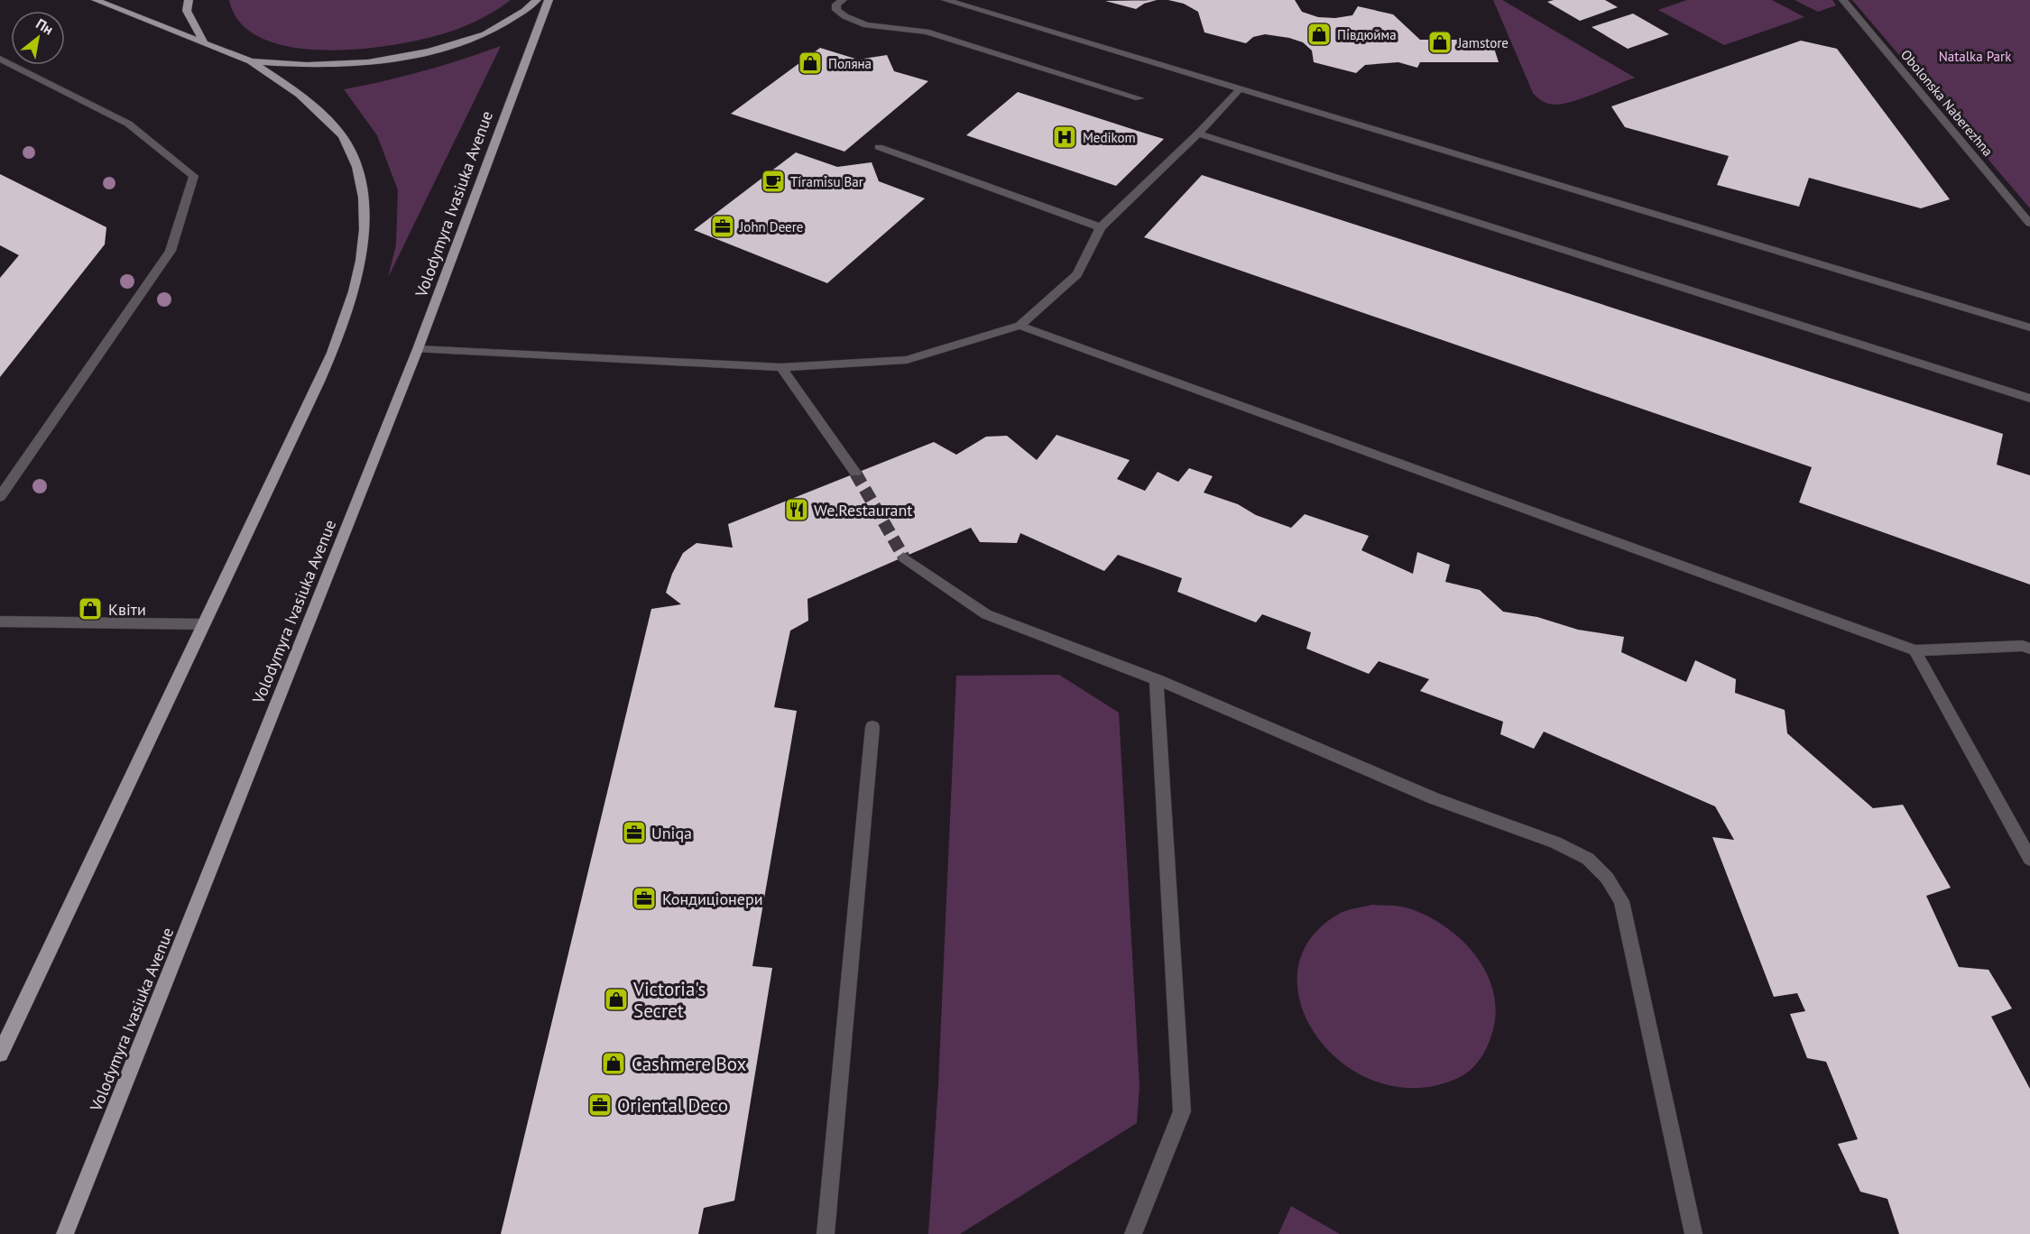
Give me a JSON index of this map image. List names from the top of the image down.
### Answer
{
  "streets": {
    "main road": ["Volodymyra Ivasiuka Avenue"],
    "street": ["Obolonska Naberezhna"]
  },
  "parks": ["Natalka Park"],
  "places": {
    "shop": [
      "Півдюйма",
      "Jamstore",
      "Поляна",
      "Квiти",
      "Victoria's Secret",
      "Cashmere Box"
    ],
    "hospital": ["Medikom"],
    "cafe": ["Tiramisu Bar"],
    "office": [
      "John Deere",
      "Uniqa",
      "Кондиціонери",
      "Oriental Deco"
    ],
    "restaurant": ["We.Restaurant"]
  },
  "north": "top right"
}
